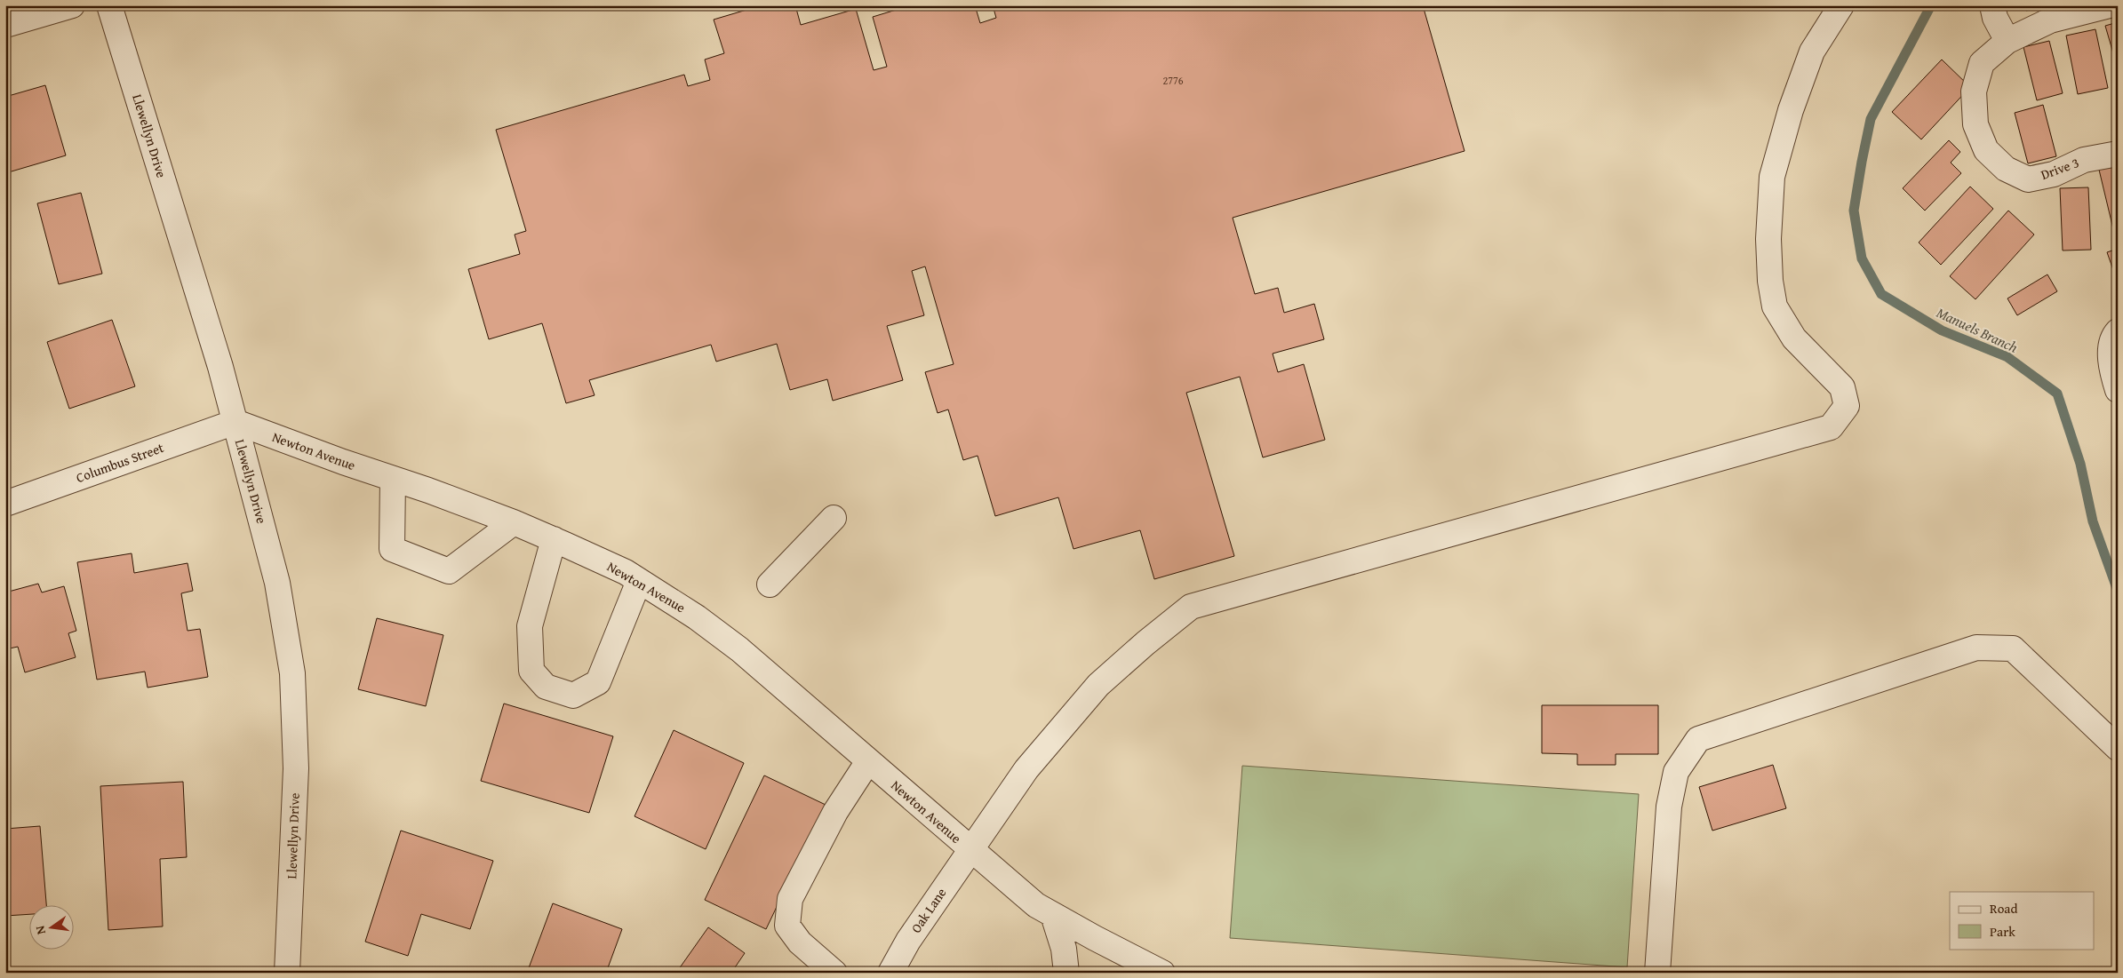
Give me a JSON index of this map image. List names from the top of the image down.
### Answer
{
  "streets": {
    "street": [
      "Llewellyn Drive",
      "Drive 3",
      "Newton Avenue",
      "Columbus Street",
      "Oak Lane"
    ]
  },
  "crossings": [
    ["Llewellyn Drive", "Newton Avenue"],
    ["Llewellyn Drive", "Columbus Street"],
    ["Newton Avenue", "Columbus Street"],
    ["Newton Avenue", "Oak Lane"]
  ],
  "water": ["Manuels Branch"],
  "house_numbers": ["2776"],
  "legend": ["Road", "Park"],
  "north": "left"
}
